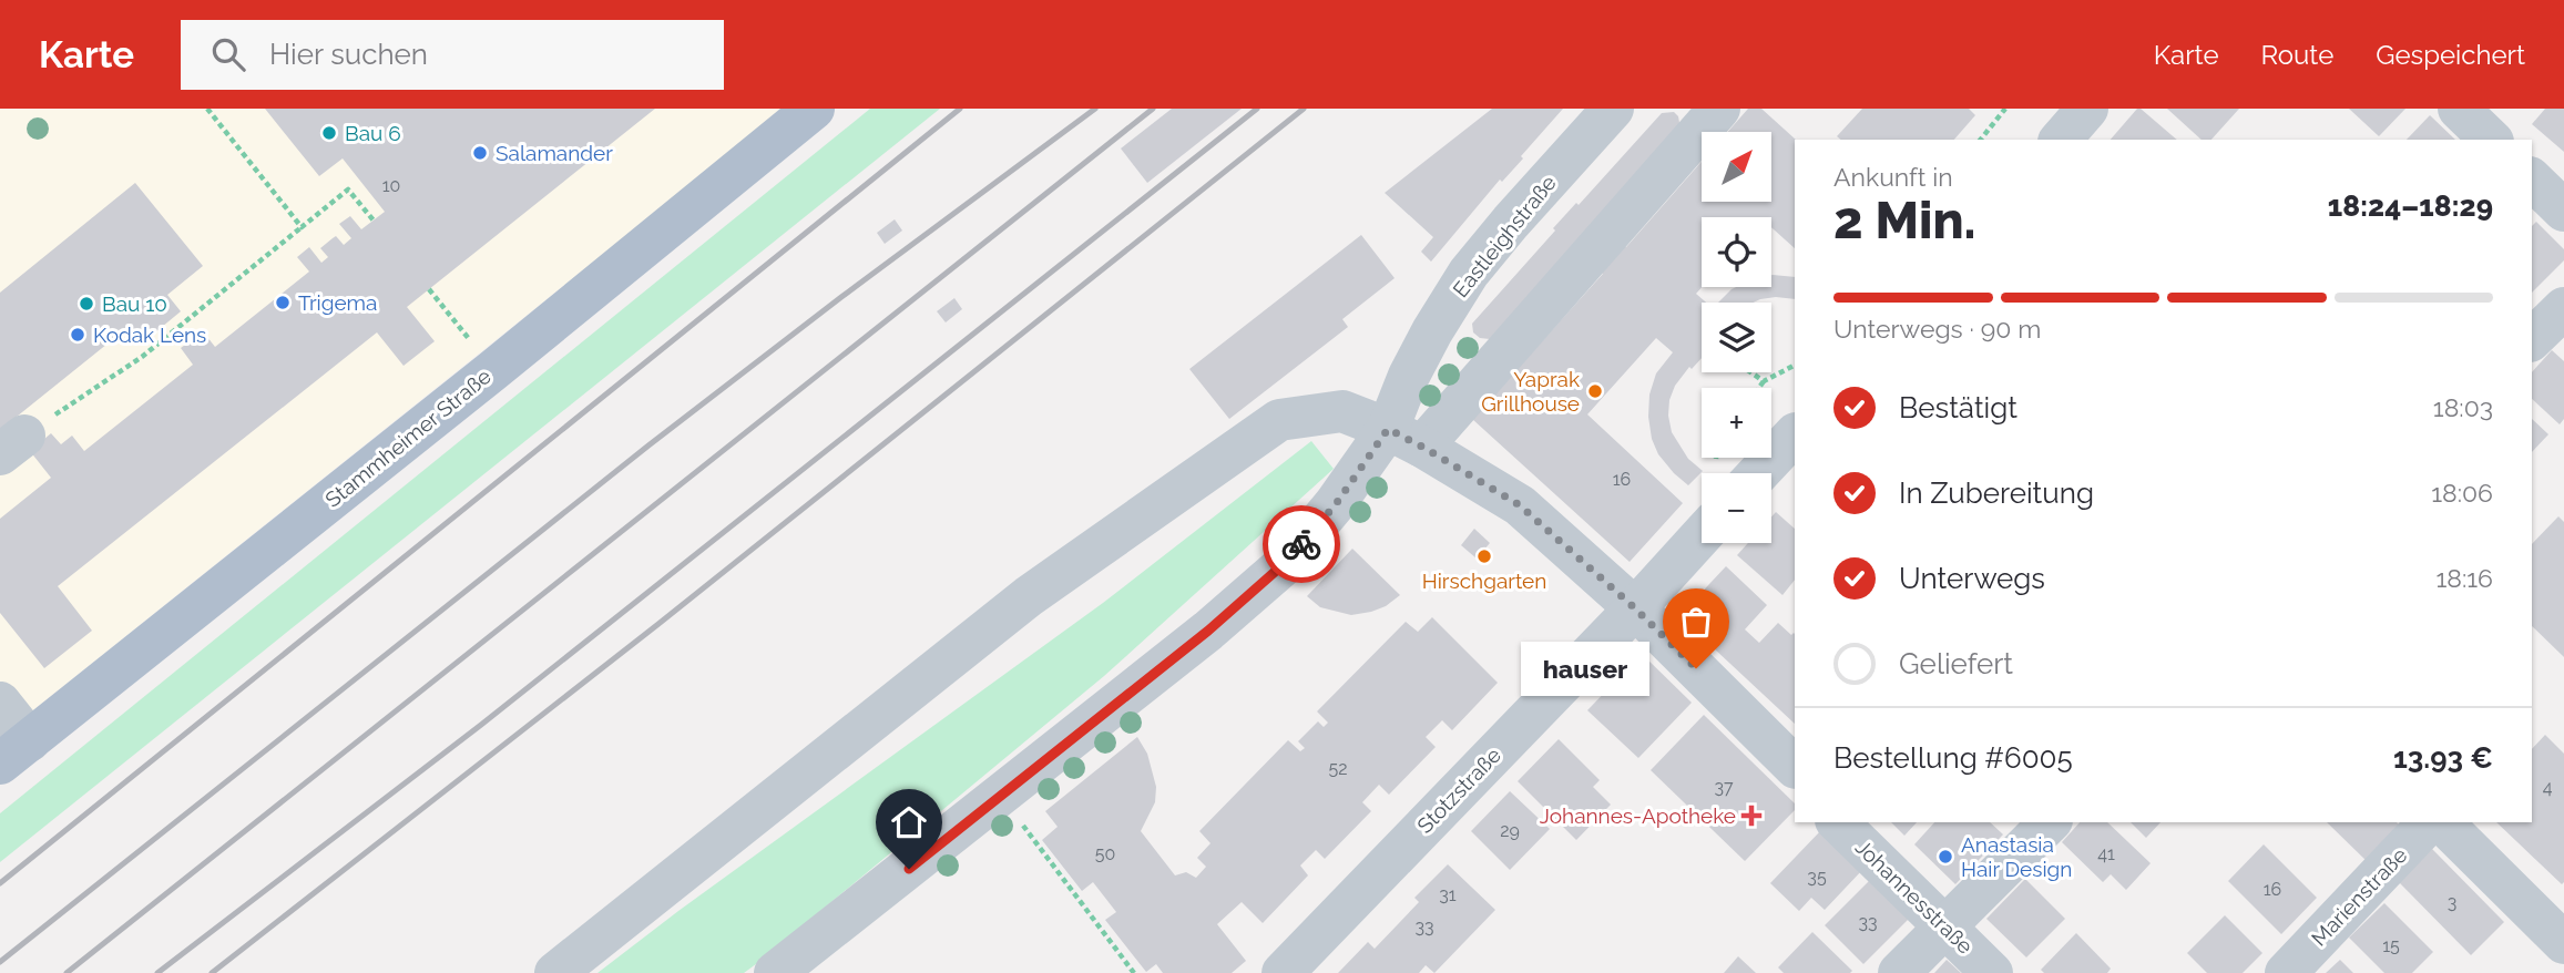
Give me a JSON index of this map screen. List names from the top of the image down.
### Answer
{
  "streets": {
    "main road": ["Stammheimer Straße"],
    "street": [
      "Eastleighstraße",
      "Stotzstraße",
      "Johannesstraße",
      "Marienstraße"
    ]
  },
  "places": {
    "other": [
      "Bau 6",
      "Salamander",
      "Trigema",
      "Bau 10",
      "Kodak Lens",
      "Yaprak Grillhouse",
      "Hirschgarten",
      "hauser",
      "Anastasia Hair Design"
    ],
    "health": ["Johannes-Apotheke"]
  },
  "house_numbers": [
    "10",
    "16",
    "52",
    "37",
    "4",
    "29",
    "50",
    "41",
    "35",
    "16",
    "31",
    "3",
    "33",
    "33",
    "15"
  ],
  "north": "top right",
  "page": {
    "header": "Karte",
    "search": "Hier suchen",
    "nav": ["Karte", "Route", "Gespeichert"],
    "map_buttons": ["+", "−"],
    "heading": ["2 Min.", "Ankunft in", "18:24–18:29"],
    "panel": ["Bestellung #6005", "13.93 €"],
    "bar": "Unterwegs · 90 m",
    "list": [
      ["Bestätigt", "18:03"],
      ["In Zubereitung", "18:06"],
      ["Unterwegs", "18:16"],
      "Geliefert"
    ],
    "bubble": "hauser"
  }
}
